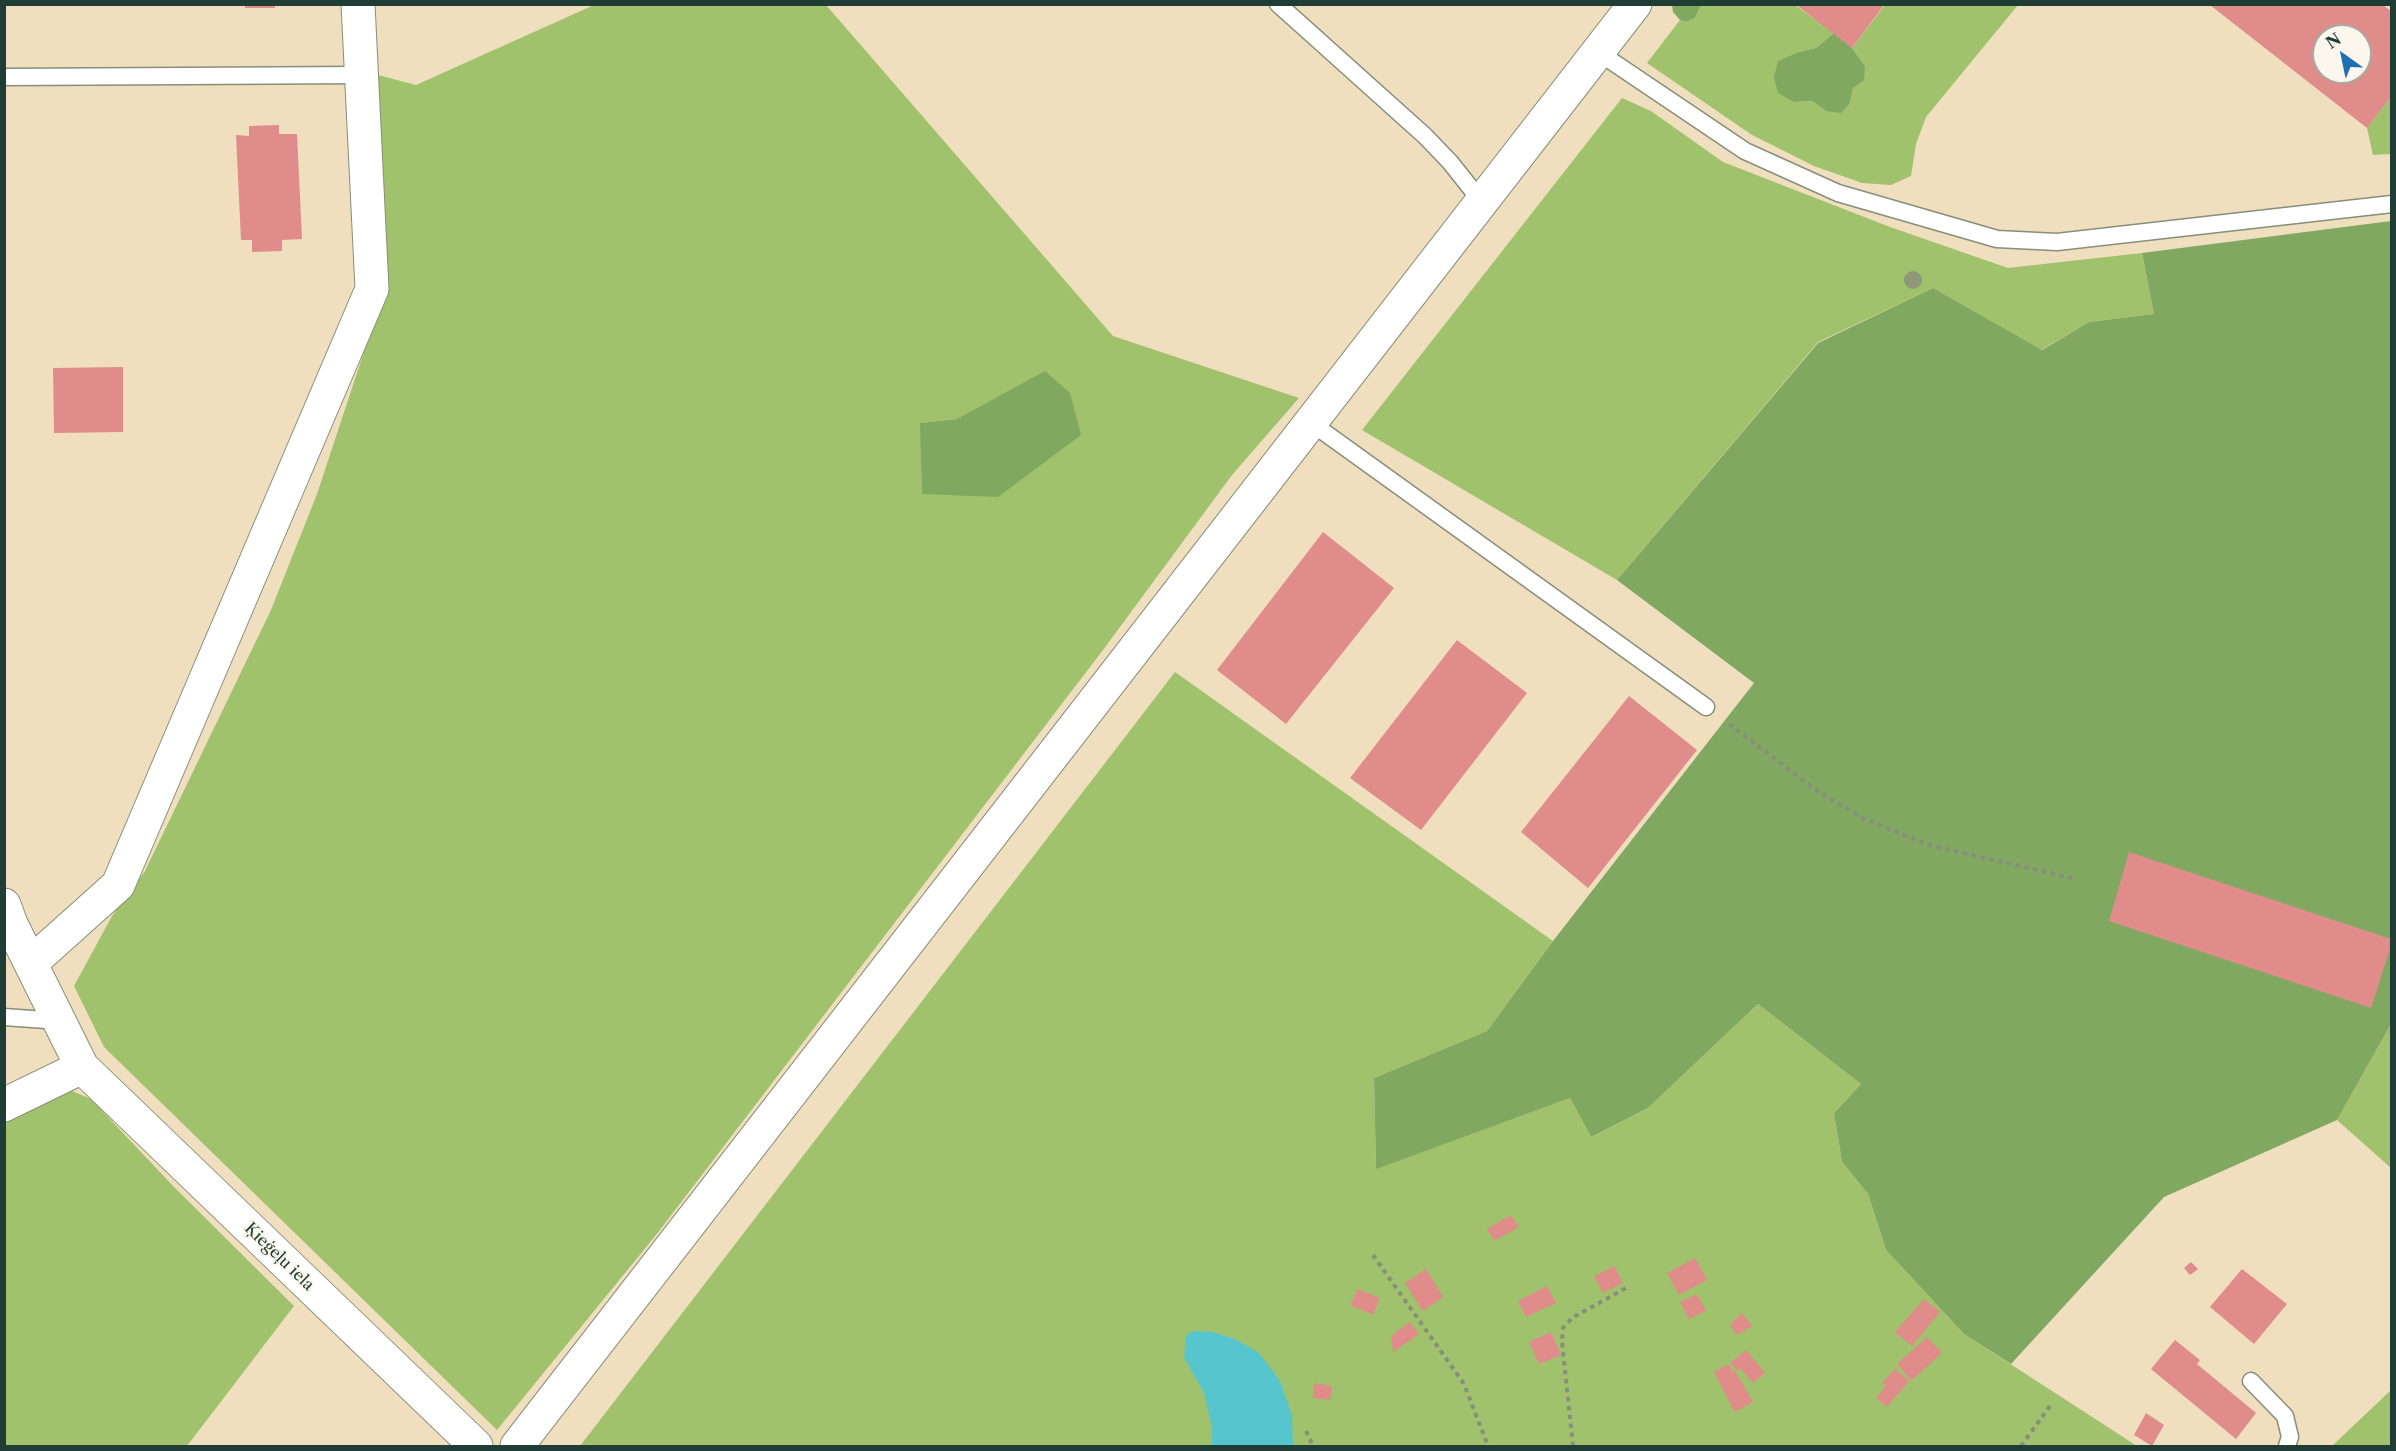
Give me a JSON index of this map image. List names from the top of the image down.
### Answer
{
  "streets": {
    "street": ["Ķieģeļu iela"]
  },
  "north": "top left"
}
